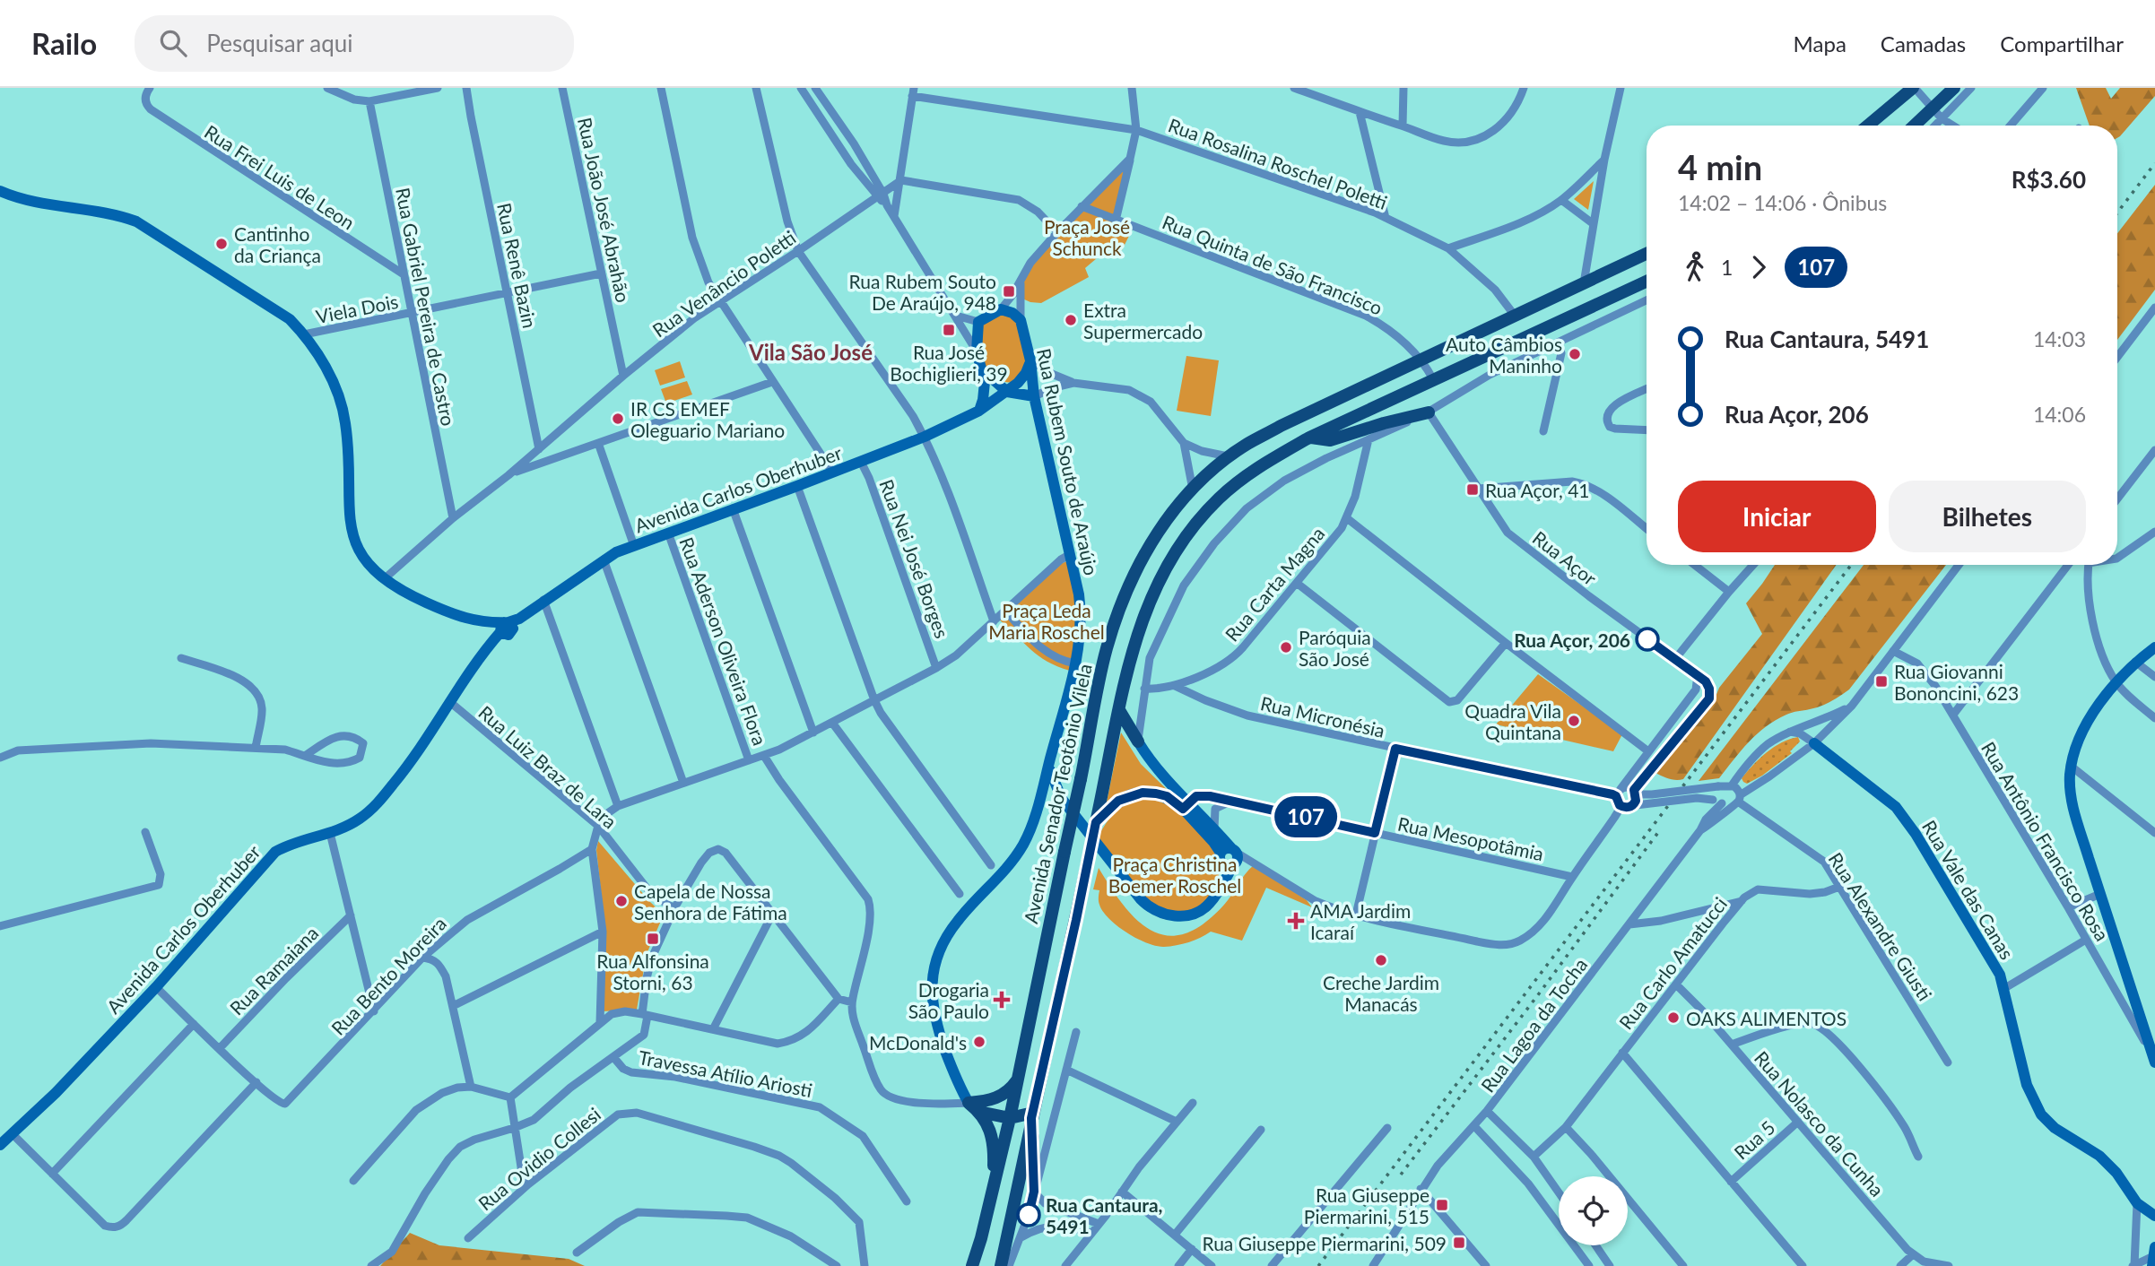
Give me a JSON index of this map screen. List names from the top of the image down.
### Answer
{
  "streets": {
    "main road": ["Avenida Senador Teotônio Vilela"],
    "street": [
      "Rua Rosalina Roschel Poletti",
      "Rua Frei Luis de Leon",
      "Rua João José Abrahão",
      "Rua Quinta de São Francisco",
      "Rua Renê Bazin",
      "Rua Venâncio Poletti",
      "Rua Gabriel Pereira de Castro",
      "Viela Dois",
      "Rua Rubem Souto de Araújo",
      "Avenida Carlos Oberhuber",
      "Rua Açor",
      "Rua Nei José Borges",
      "Rua Carta Magna",
      "Rua Aderson Oliveira Flora",
      "Rua Micronésia",
      "Rua Luiz Braz de Lara",
      "Rua Mesopotâmia",
      "Rua Antônio Francisco Rosa",
      "Rua Vale das Canas",
      "Rua Alexandre Giusti",
      "Rua Carlo Amatucci",
      "Rua Ramaiana",
      "Rua Bento Moreira",
      "Rua Lagoa da Tocha",
      "Travessa Atílio Ariosti",
      "Rua Nolasco da Cunha",
      "Rua 5",
      "Rua Ovidio Collesi"
    ]
  },
  "crossings": [
    ["Rua Rosalina Roschel Poletti", "Avenida Senador Teotônio Vilela"],
    ["Rua Frei Luis de Leon", "Rua Gabriel Pereira de Castro"],
    ["Rua João José Abrahão", "Rua Venâncio Poletti"],
    ["Rua João José Abrahão", "Viela Dois"],
    ["Rua Quinta de São Francisco", "Avenida Senador Teotônio Vilela"],
    ["Rua Renê Bazin", "Rua Venâncio Poletti"],
    ["Rua Renê Bazin", "Viela Dois"],
    ["Rua Venâncio Poletti", "Rua Gabriel Pereira de Castro"],
    ["Rua Gabriel Pereira de Castro", "Viela Dois"],
    ["Rua Rubem Souto de Araújo", "Avenida Carlos Oberhuber"],
    ["Avenida Carlos Oberhuber", "Rua Nei José Borges"],
    ["Avenida Carlos Oberhuber", "Rua Aderson Oliveira Flora"],
    ["Avenida Carlos Oberhuber", "Rua Luiz Braz de Lara"],
    ["Avenida Carlos Oberhuber", "Rua Bento Moreira"],
    ["Rua Açor", "Rua Micronésia"],
    ["Rua Carta Magna", "Rua Micronésia"],
    ["Rua Alexandre Giusti", "Rua Carlo Amatucci"],
    ["Rua Alexandre Giusti", "Rua Lagoa da Tocha"],
    ["Rua Carlo Amatucci", "Rua Nolasco da Cunha"],
    ["Rua Ramaiana", "Rua Bento Moreira"],
    ["Rua Nolasco da Cunha", "Rua 5"]
  ],
  "districts": ["Vila São José"],
  "parks": ["Praça José Schunck", "Praça Leda Maria Roschel", "Praça Christina Boemer Roschel"],
  "places": {
    "other": [
      "Cantinho da Criança",
      "Extra Supermercado",
      "Auto Câmbios Maninho",
      "IR CS EMEF Oleguario Mariano",
      "Rua Açor, 206",
      "Paróquia São José",
      "Quadra Vila Quintana",
      "Capela de Nossa Senhora de Fátima",
      "Creche Jardim Manacás",
      "OAKS ALIMENTOS",
      "McDonald's",
      "Rua Cantaura, 5491"
    ],
    "transit": [
      "Rua Rubem Souto De Araújo, 948",
      "Rua José Bochiglieri, 39",
      "Rua Açor, 41",
      "Rua Giovanni Bononcini, 623",
      "Rua Alfonsina Storni, 63",
      "Rua Giuseppe Piermarini, 515",
      "Rua Giuseppe Piermarini, 509"
    ],
    "health": ["AMA Jardim Icaraí", "Drogaria São Paulo"]
  },
  "lines": ["bus line 107"],
  "page": {
    "header": "Railo",
    "search": "Pesquisar aqui",
    "nav": ["Mapa", "Camadas", "Compartilhar"],
    "on_map": "107",
    "heading": ["4 min", "14:02 – 14:06 · Ônibus", "R$3.60"],
    "legs": ["1", "107"],
    "list": [
      {
        "name": "Rua Cantaura, 5491",
        "value": "14:03"
      },
      {
        "name": "Rua Açor, 206",
        "value": "14:06"
      }
    ],
    "buttons": ["Iniciar", "Bilhetes"]
  }
}
